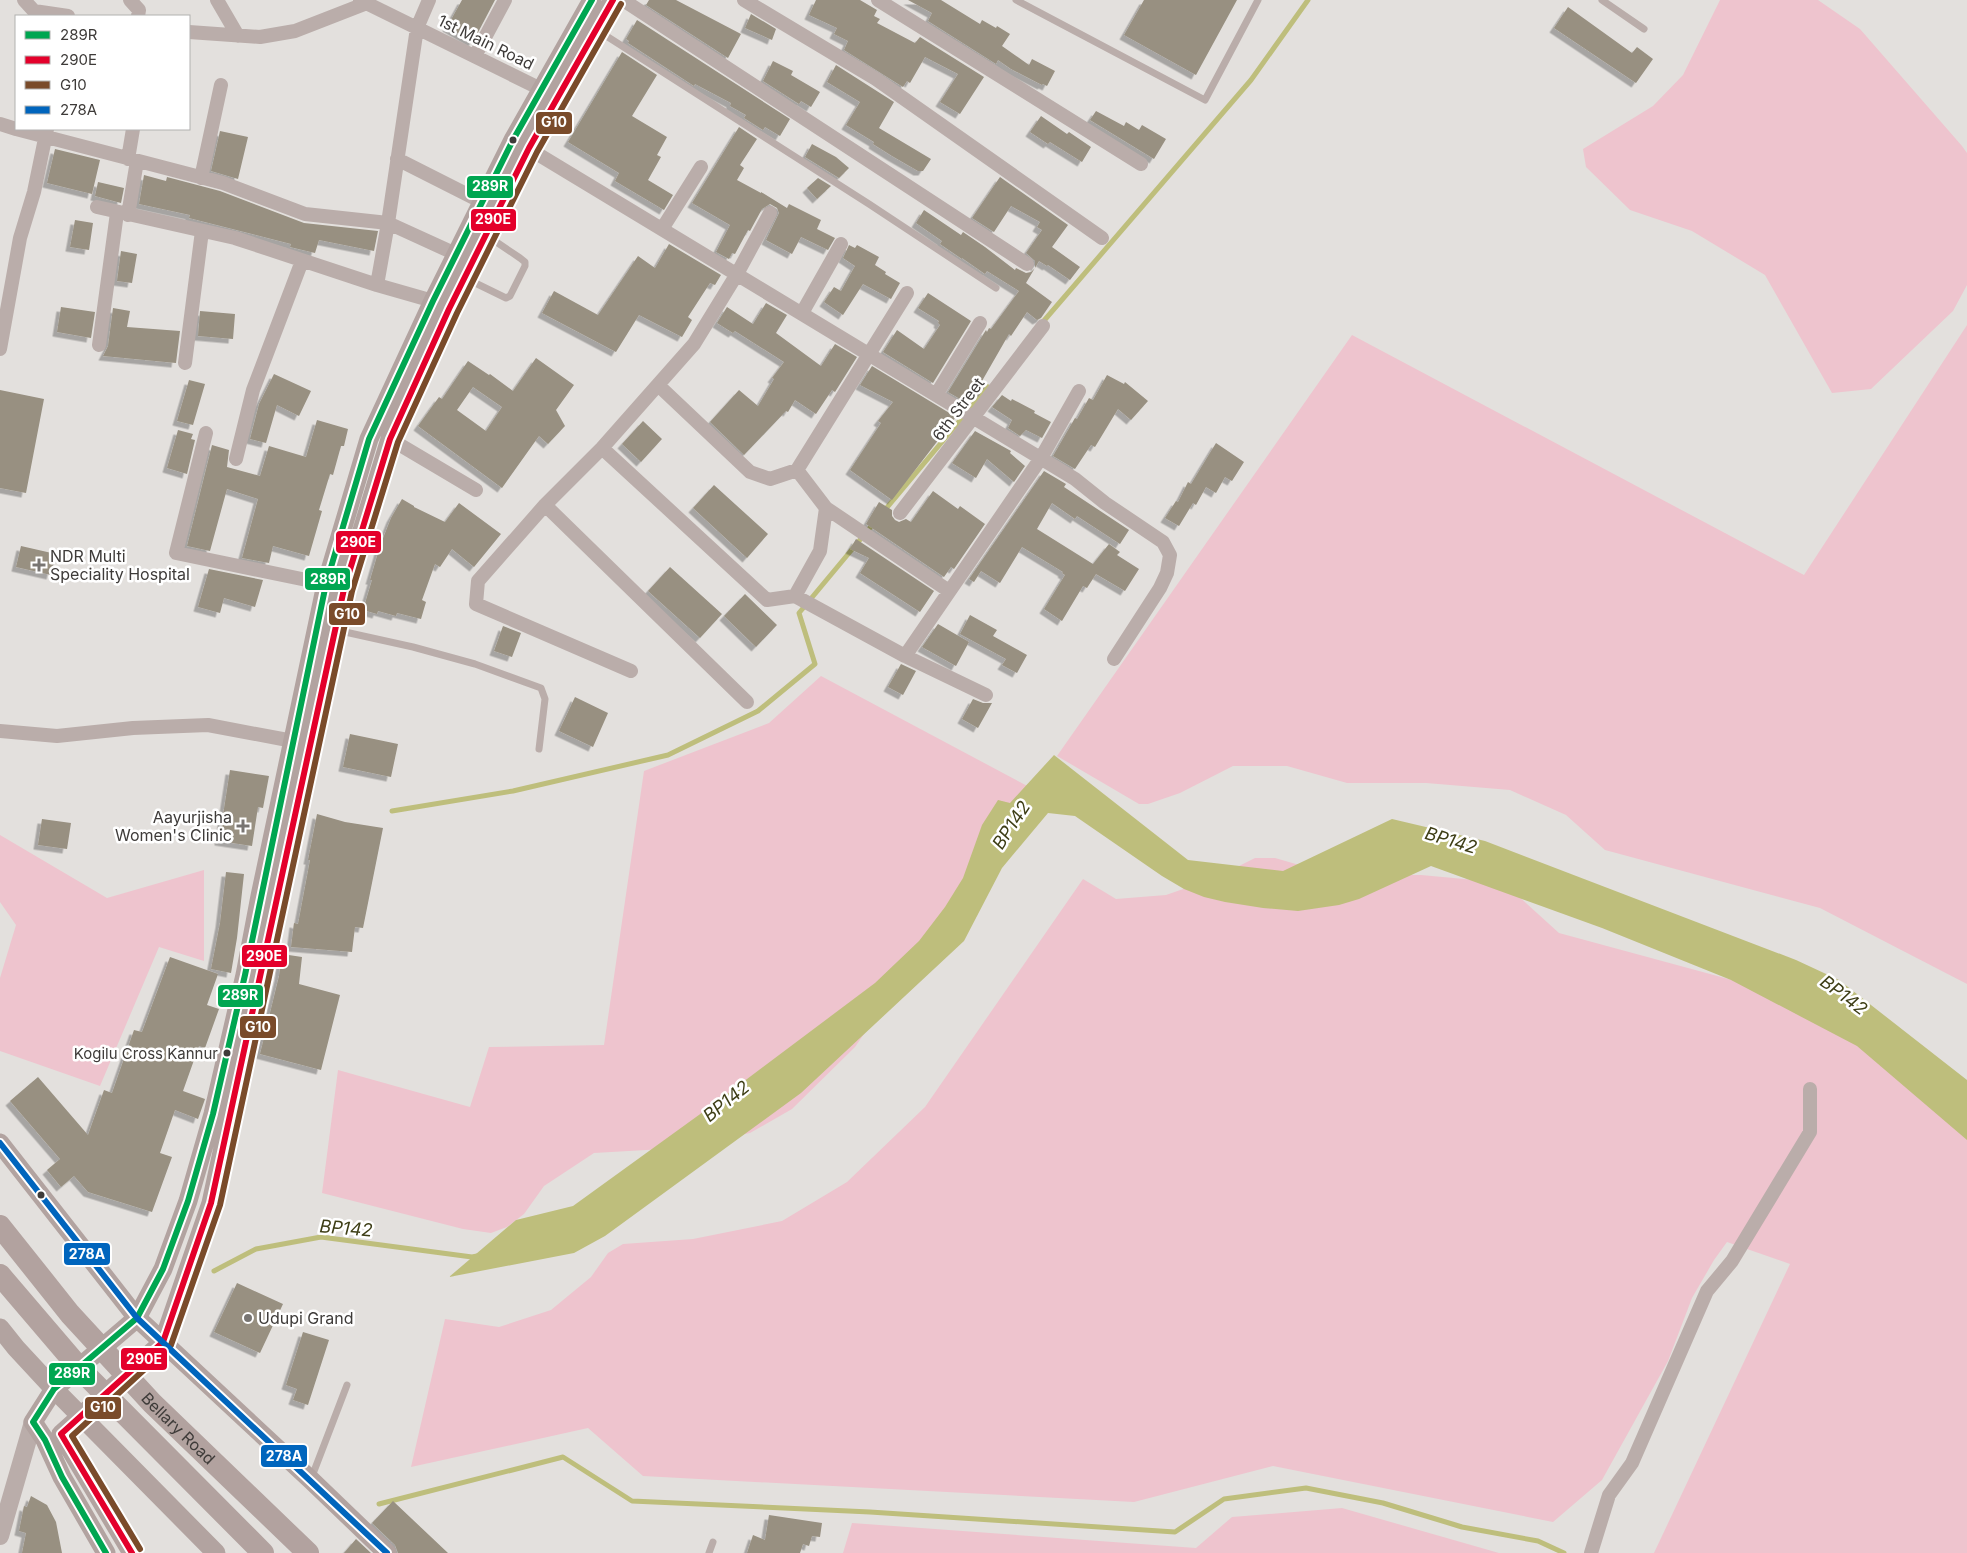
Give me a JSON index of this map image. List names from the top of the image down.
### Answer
{
  "streets": {
    "highway": ["Bellary Road"],
    "street": ["1st Main Road", "6th Street"]
  },
  "water": ["BP142"],
  "places": {
    "health": ["NDR Multi Speciality Hospital", "Aayurjisha Women's Clinic"],
    "other": ["Kogilu Cross Kannur", "Udupi Grand"]
  },
  "lines": [
    "transit line 289R",
    "transit line 290E",
    "transit line G10",
    "transit line 278A"
  ],
  "legend": [
    "289R",
    "290E",
    "G10",
    "278A"
  ]
}
